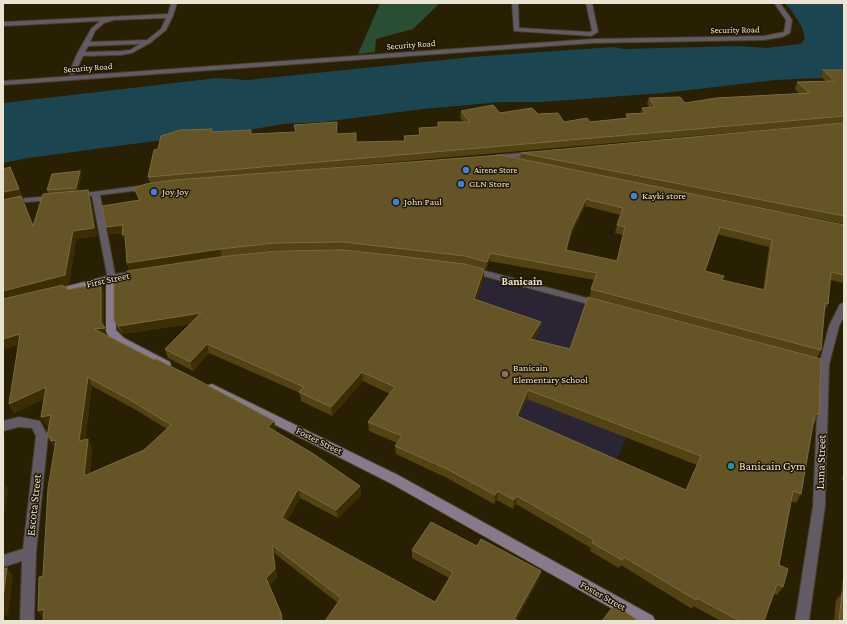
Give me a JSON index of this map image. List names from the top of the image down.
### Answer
{
  "streets": {
    "street": [
      "Security Road",
      "First Street",
      "Foster Street",
      "Luna Street",
      "Escota Street"
    ]
  },
  "districts": ["Banicain"],
  "places": [
    "Airene Store",
    "GLN Store",
    "Joy Joy",
    "Kayki store",
    "John Paul",
    "Banicain Elementary School",
    "Banicain Gym"
  ]
}
